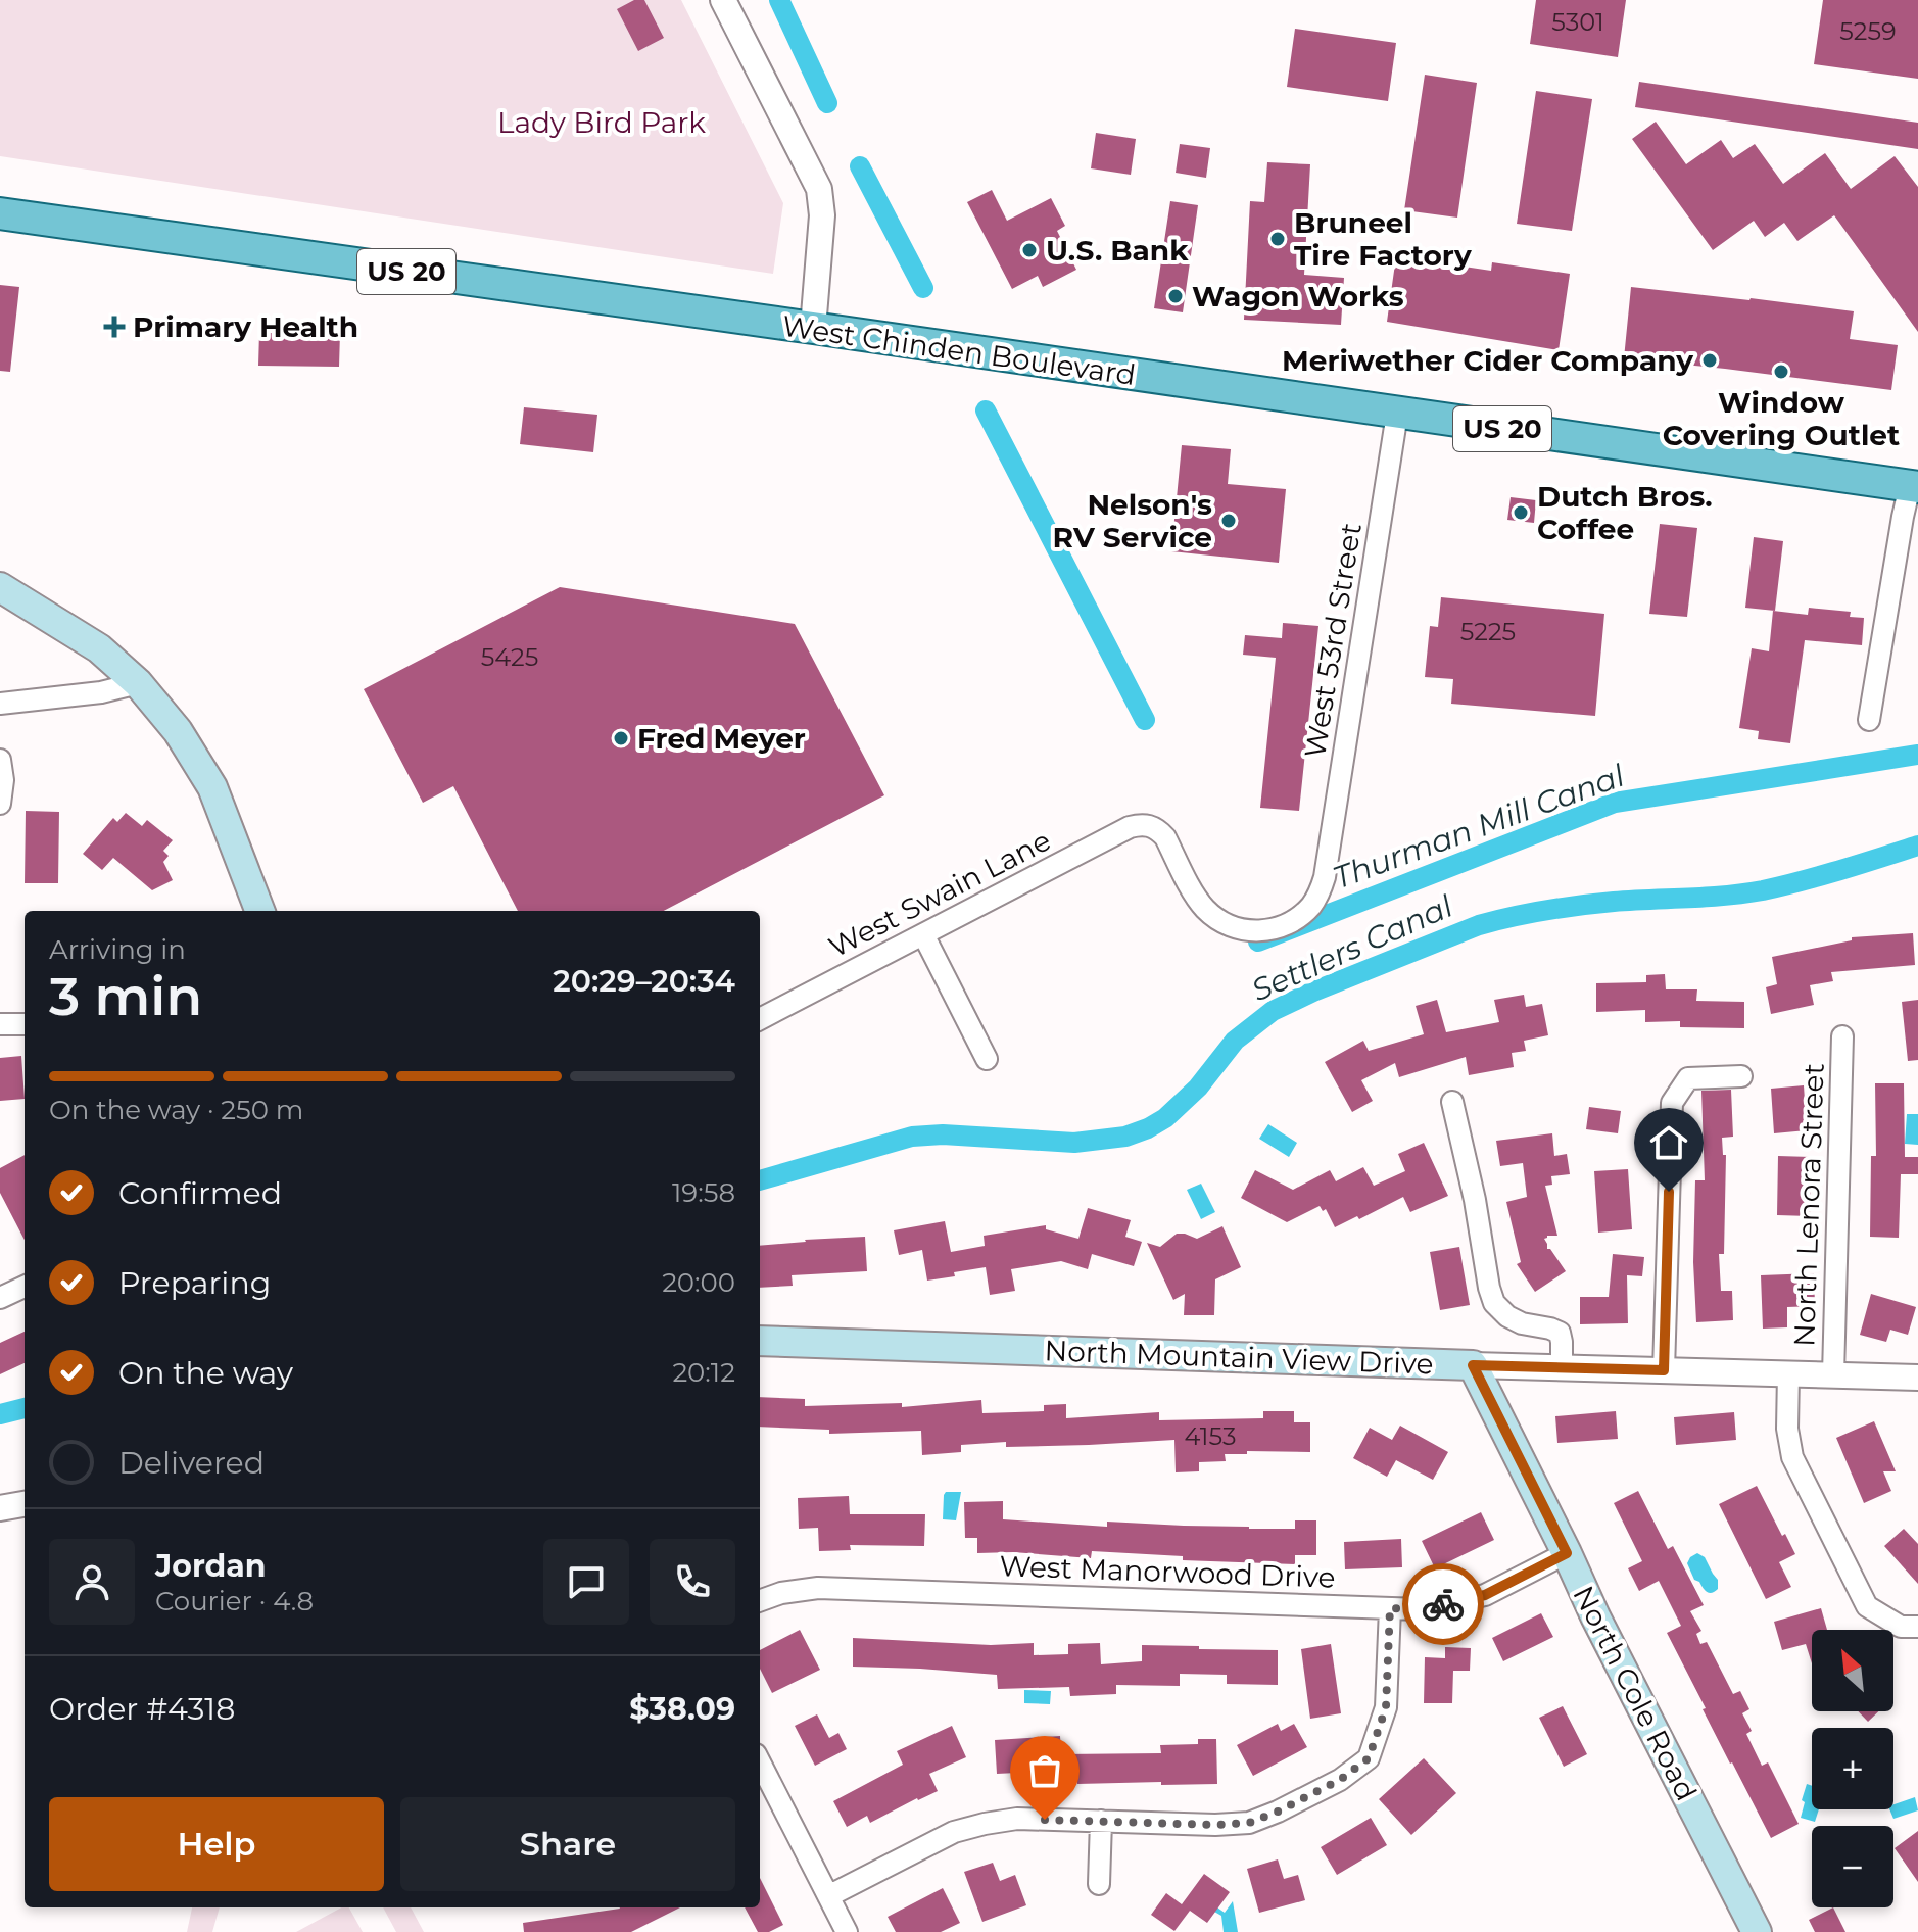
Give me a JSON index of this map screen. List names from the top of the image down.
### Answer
{
  "streets": {
    "main road": [
      "US 20",
      "West Chinden Boulevard",
      "North Mountain View Drive",
      "North Cole Road"
    ],
    "street": [
      "West 53rd Street",
      "West Swain Lane",
      "North Lenora Street",
      "West Manorwood Drive"
    ]
  },
  "crossings": [
    ["West Chinden Boulevard", "West 53rd Street"],
    ["West 53rd Street", "West Swain Lane"],
    ["North Lenora Street", "North Mountain View Drive"],
    ["North Mountain View Drive", "North Cole Road"],
    ["West Manorwood Drive", "North Cole Road"]
  ],
  "water": ["Thurman Mill Canal", "Settlers Canal"],
  "parks": ["Lady Bird Park"],
  "places": {
    "other": [
      "Bruneel Tire Factory",
      "U.S. Bank",
      "Wagon Works",
      "Meriwether Cider Company",
      "Window Covering Outlet",
      "Dutch Bros. Coffee",
      "Nelson's RV Service",
      "Fred Meyer"
    ],
    "health": ["Primary Health"]
  },
  "house_numbers": [
    "5301",
    "5259",
    "5225",
    "5425",
    "4153"
  ],
  "north": "top left",
  "page": {
    "heading": ["3 min", "Arriving in", "20:29–20:34"],
    "panel": [
      "Jordan",
      "Courier · 4.8",
      "Order #4318",
      "$38.09"
    ],
    "bar": "On the way · 250 m",
    "list": [
      ["Confirmed", "19:58"],
      ["Preparing", "20:00"],
      ["On the way", "20:12"],
      "Delivered"
    ],
    "map_buttons": ["+", "−"],
    "buttons": ["Help", "Share"]
  }
}
